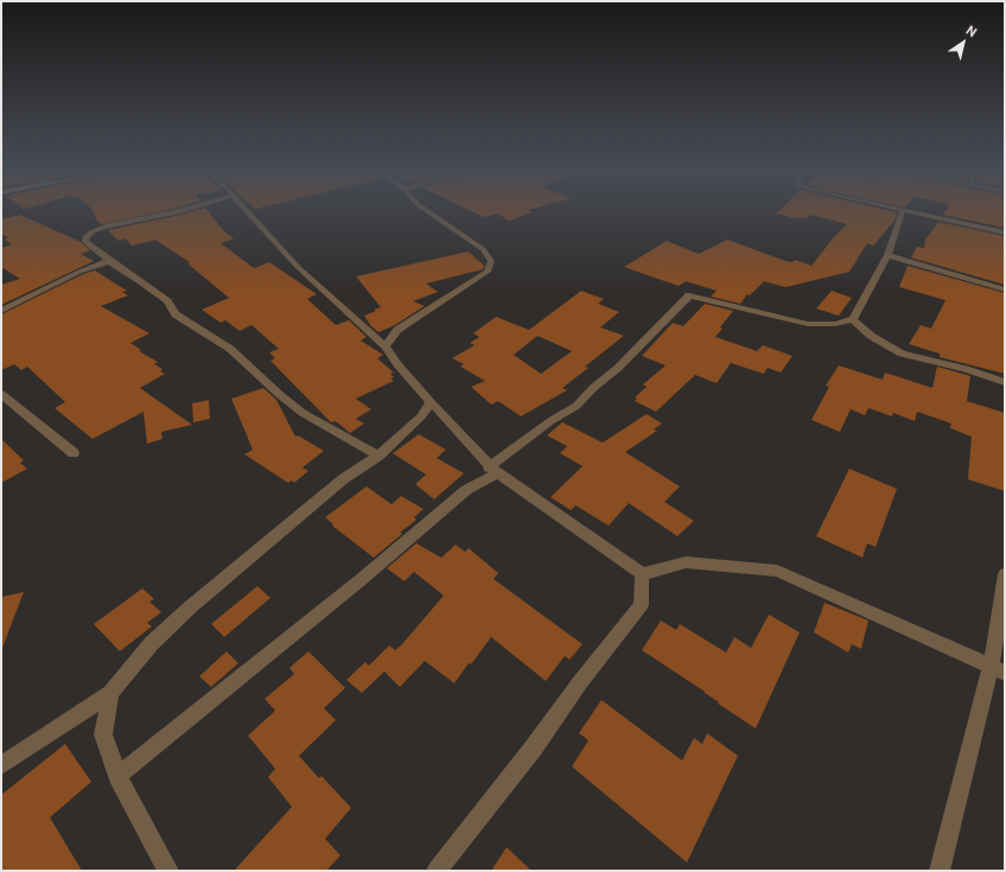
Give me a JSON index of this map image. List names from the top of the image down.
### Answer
{
  "north": "top right"
}
